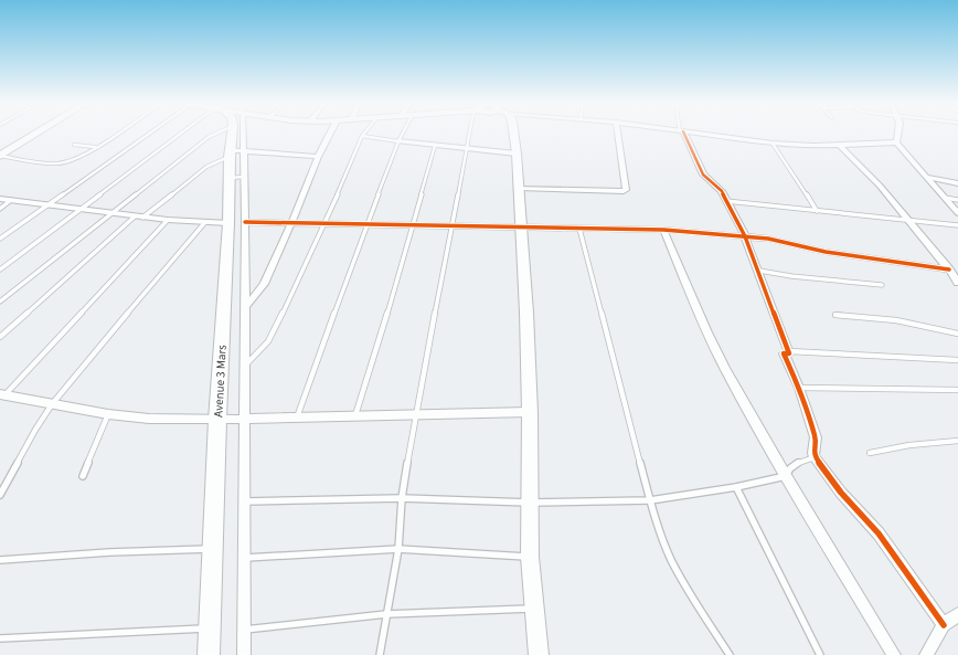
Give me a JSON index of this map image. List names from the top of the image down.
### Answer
{
  "streets": {
    "main road": ["Avenue 3 Mars"]
  }
}
